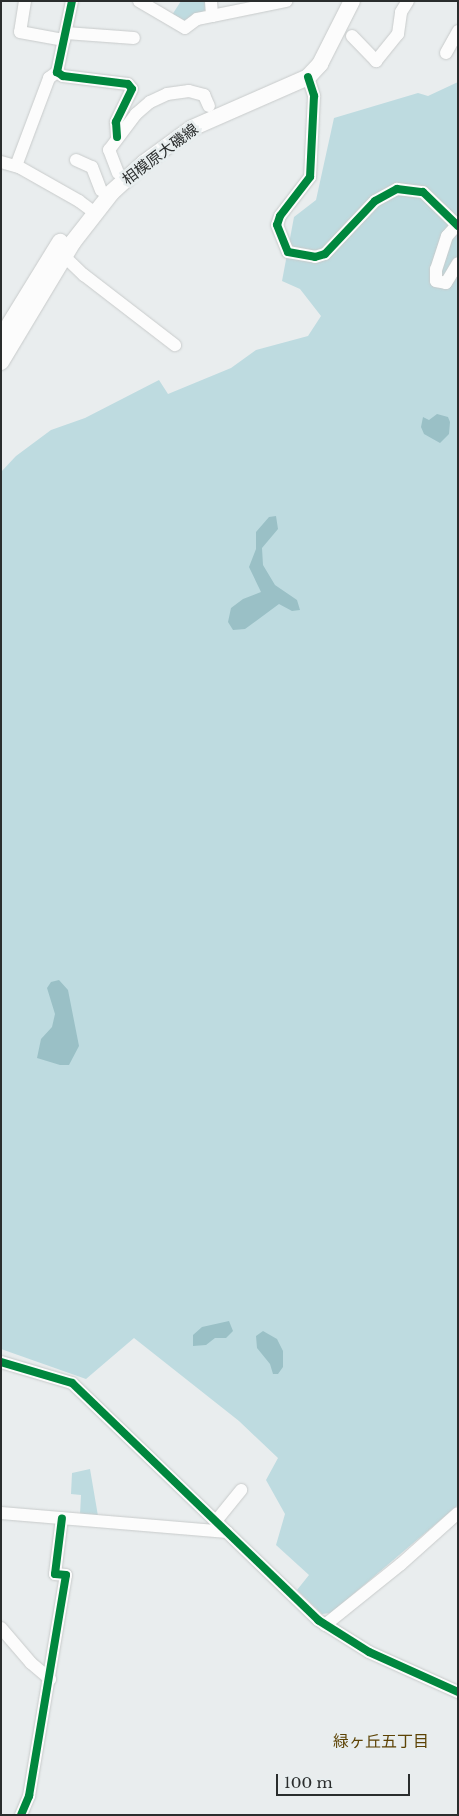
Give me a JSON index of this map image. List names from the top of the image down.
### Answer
{
  "streets": {
    "main road": ["相模原大磯線"]
  },
  "districts": ["緑ヶ丘五丁目"],
  "scale_bar": "100 m"
}
